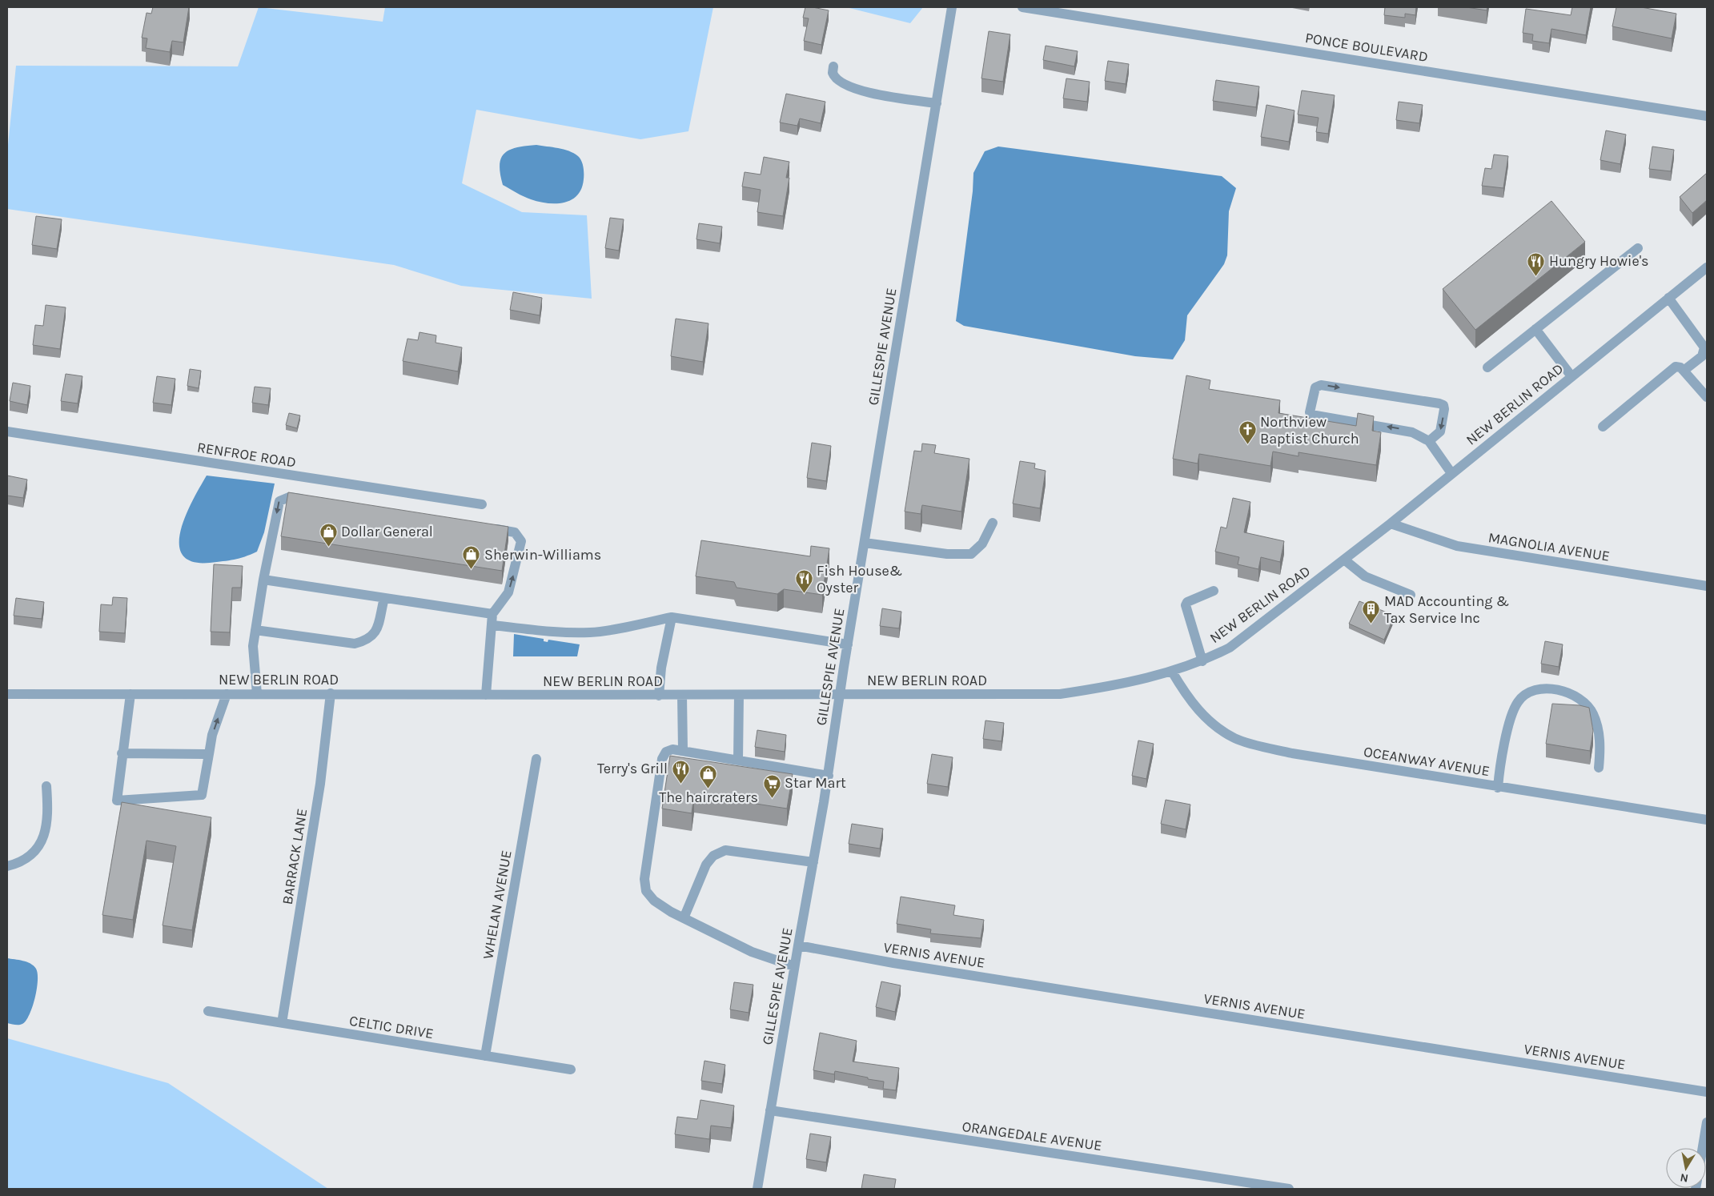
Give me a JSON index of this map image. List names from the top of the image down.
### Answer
{
  "streets": {
    "street": [
      "PONCE BOULEVARD",
      "GILLESPIE AVENUE",
      "NEW BERLIN ROAD",
      "RENFROE ROAD",
      "MAGNOLIA AVENUE",
      "OCEANWAY AVENUE",
      "BARRACK LANE",
      "WHELAN AVENUE",
      "VERNIS AVENUE",
      "CELTIC DRIVE",
      "ORANGEDALE AVENUE"
    ]
  },
  "crossings": [
    ["GILLESPIE AVENUE", "NEW BERLIN ROAD"],
    ["GILLESPIE AVENUE", "VERNIS AVENUE"],
    ["GILLESPIE AVENUE", "ORANGEDALE AVENUE"],
    ["NEW BERLIN ROAD", "MAGNOLIA AVENUE"],
    ["NEW BERLIN ROAD", "OCEANWAY AVENUE"],
    ["NEW BERLIN ROAD", "BARRACK LANE"],
    ["BARRACK LANE", "CELTIC DRIVE"],
    ["WHELAN AVENUE", "CELTIC DRIVE"]
  ],
  "places": {
    "restaurant": ["Hungry Howie's", "Fish House& Oyster", "Terry's Grill"],
    "church": ["Northview Baptist Church"],
    "shop": ["Dollar General", "Sherwin-Williams", "The haircraters"],
    "building": ["MAD Accounting & Tax Service Inc"],
    "supermarket": ["Star Mart"]
  },
  "north": "bottom"
}
